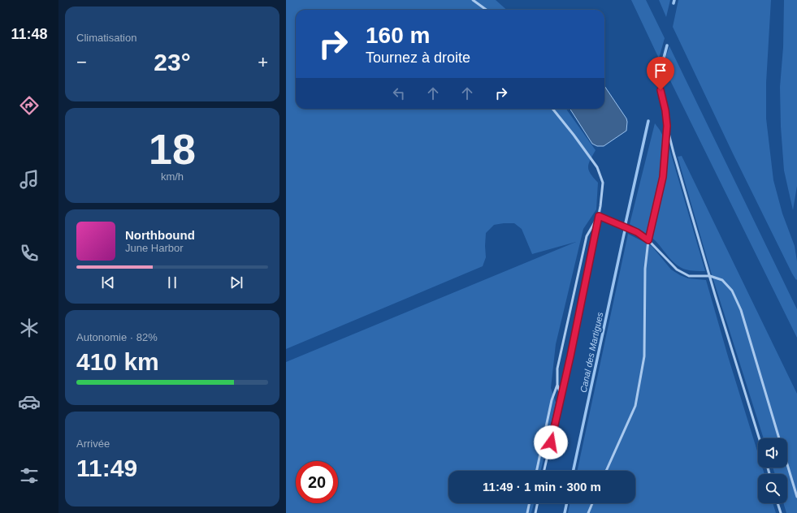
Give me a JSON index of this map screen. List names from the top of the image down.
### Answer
{
  "water": ["Canal des Martigues"],
  "page": {
    "tabs": "11:48",
    "tile": [
      "Climatisation",
      ["18", "km/h"],
      ["Autonomie · 82%", "410 km"],
      ["Arrivée", "11:49"]
    ],
    "turn": ["160 m", "Tournez à droite"],
    "heat": ["−", "23°", "+"],
    "song": ["Northbound", "June Harbor"],
    "limit": "20",
    "trip": "11:49 · 1 min · 300 m"
  }
}
